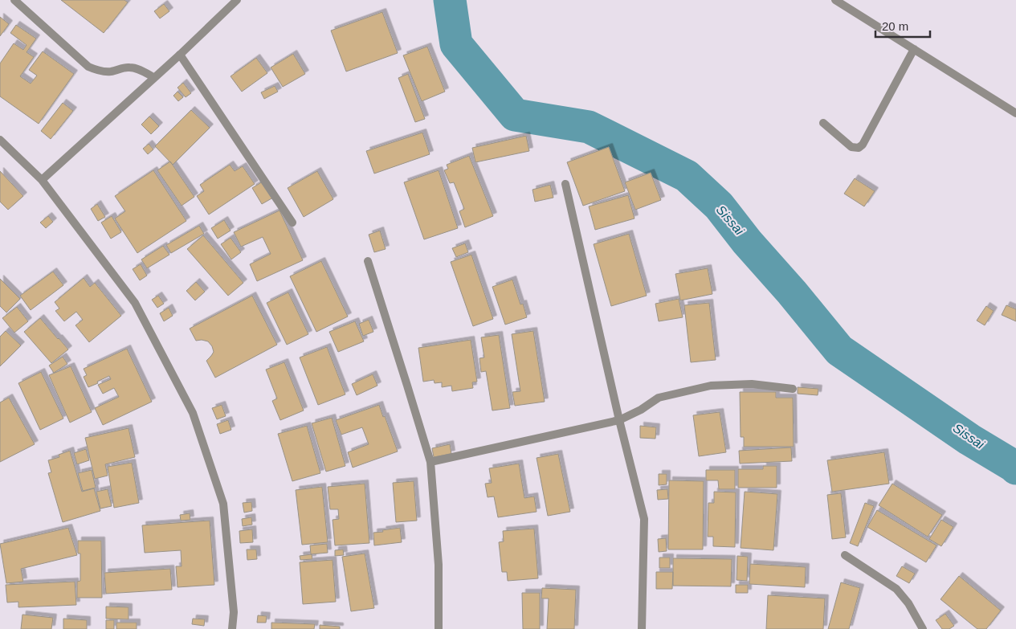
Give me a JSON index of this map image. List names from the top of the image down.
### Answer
{
  "water": ["Sissai"],
  "scale_bar": "20 m"
}
